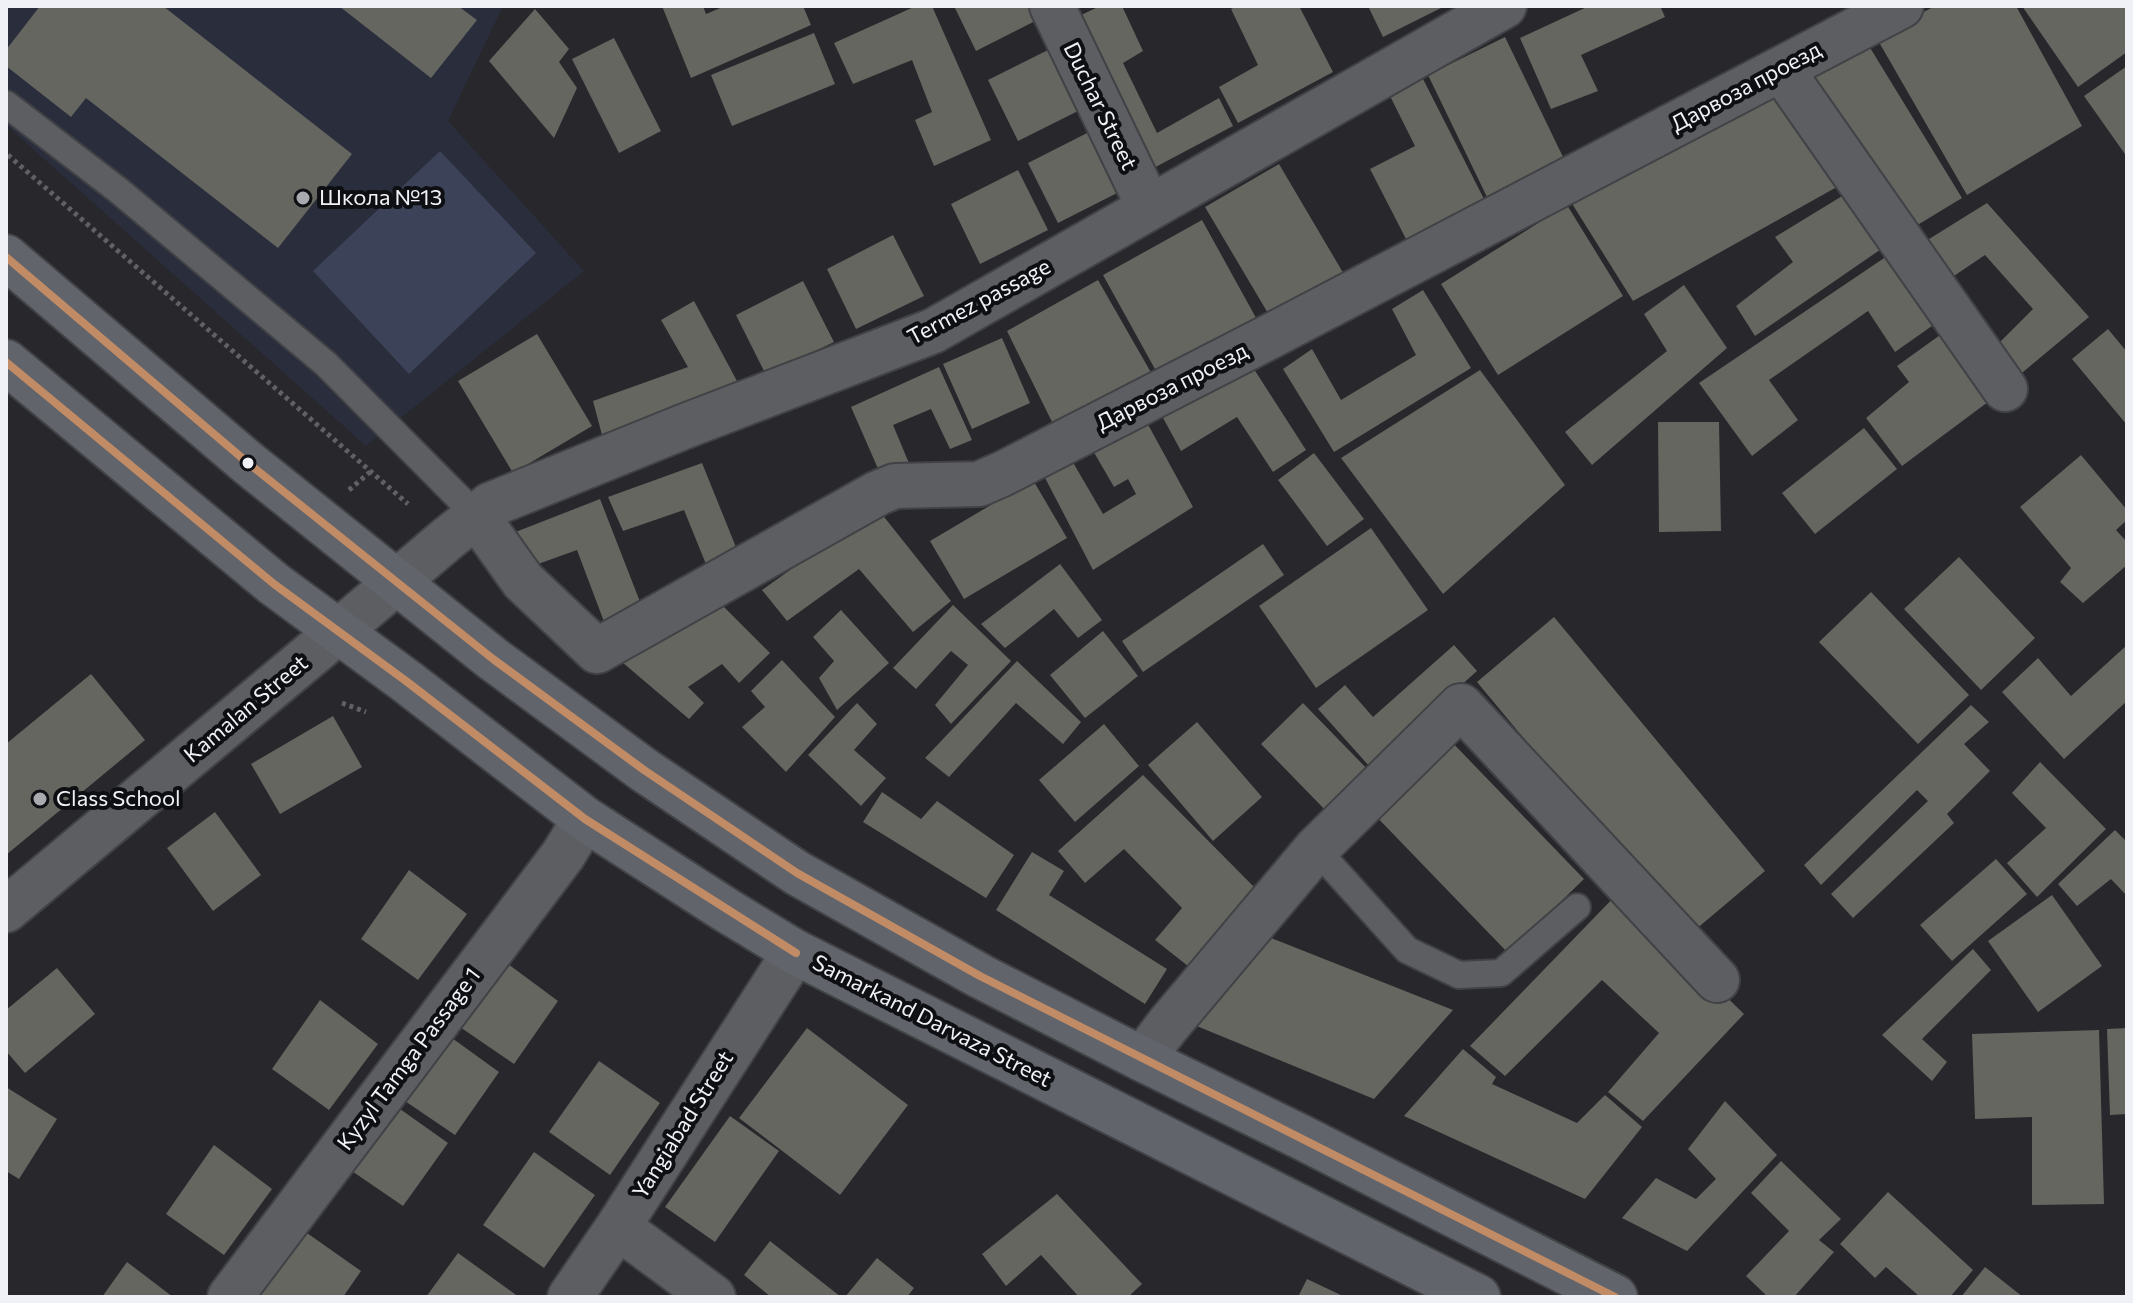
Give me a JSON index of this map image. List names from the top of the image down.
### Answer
{
  "streets": {
    "main road": ["Samarkand Darvaza Street"],
    "street": [
      "Дарвоза проезд",
      "Duchar Street",
      "Termez passage",
      "Kamalan Street",
      "Kyzyl Tamga Passage 1",
      "Yangiabad Street"
    ]
  },
  "crossings": [
    ["Дарвоза проезд", "Termez passage"],
    ["Duchar Street", "Termez passage"],
    ["Termez passage", "Kamalan Street"],
    ["Kamalan Street", "Samarkand Darvaza Street"],
    ["Samarkand Darvaza Street", "Kyzyl Tamga Passage 1"],
    ["Samarkand Darvaza Street", "Yangiabad Street"]
  ],
  "places": ["Школа №13", "Class School"]
}
